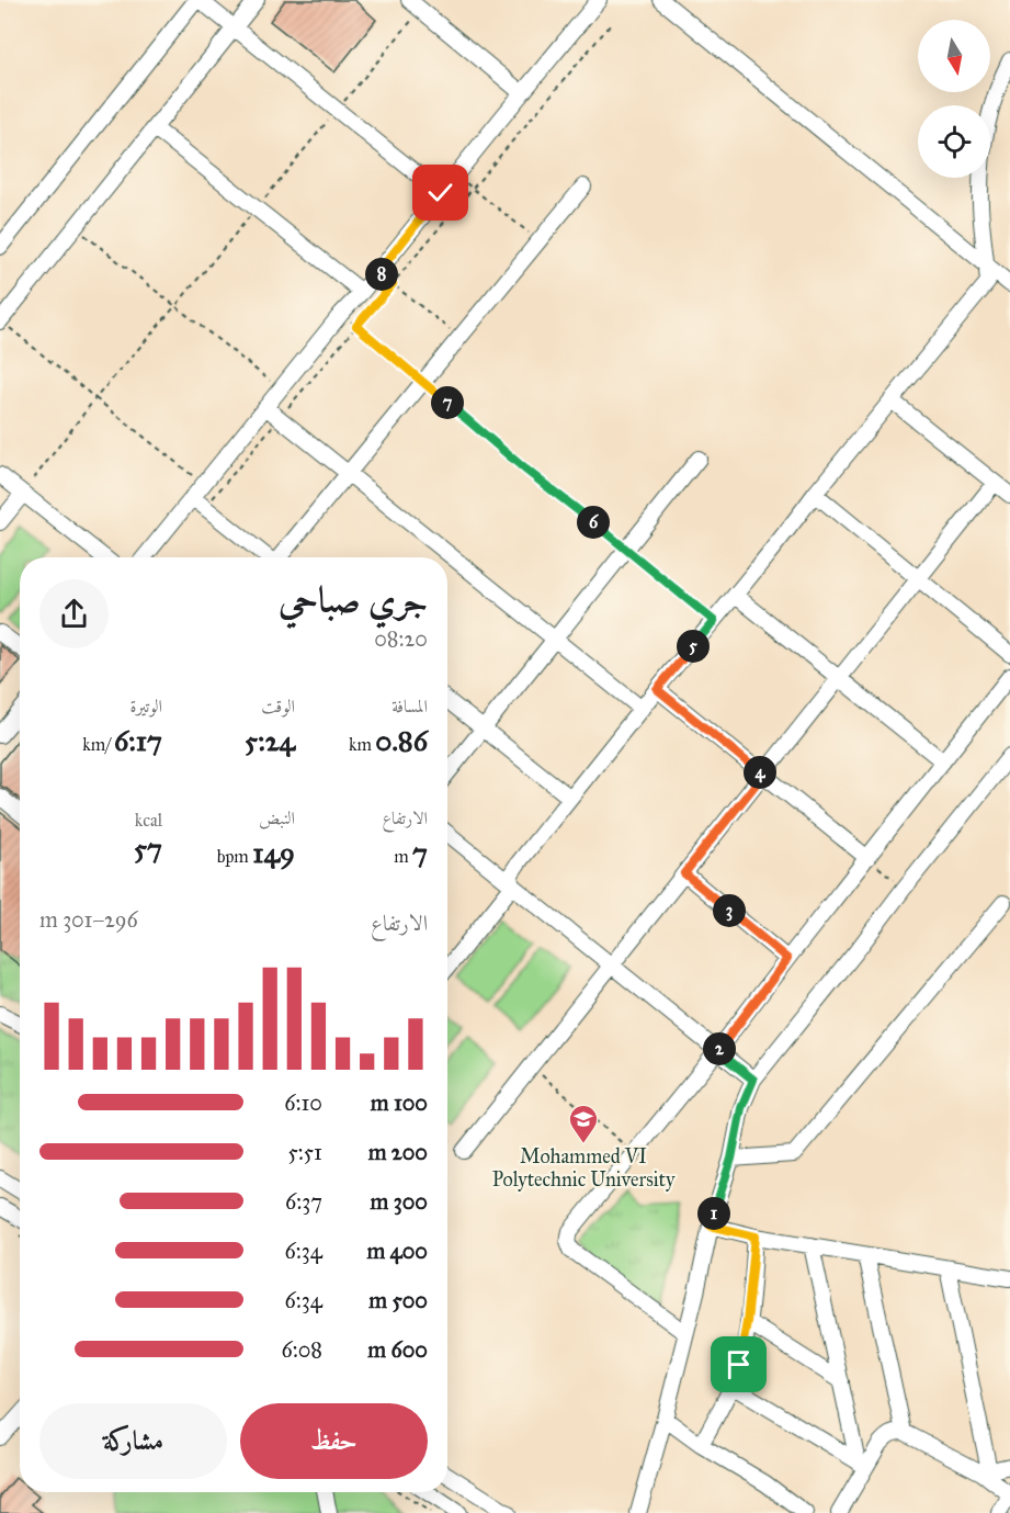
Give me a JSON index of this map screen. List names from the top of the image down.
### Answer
{
  "places": {
    "school or university": ["Mohammed VI Polytechnic University"]
  },
  "north": "bottom",
  "page": {
    "pins": [
      "8",
      "7",
      "6",
      "5",
      "4",
      "3",
      "2",
      "1"
    ],
    "heading": ["جري صباحي", "08:20"],
    "stats": [
      ["المسافة", "0.86 km"],
      ["الوقت", "5:24"],
      ["الوتيرة", "6:17 /km"],
      ["الارتفاع", "7 m"],
      ["النبض", "149 bpm"],
      ["kcal", "57"]
    ],
    "chart": ["الارتفاع", "296–301 m"],
    "list": [
      {
        "name": "100 m",
        "note": "6:10"
      },
      {
        "name": "200 m",
        "note": "5:51"
      },
      {
        "name": "300 m",
        "note": "6:37"
      },
      {
        "name": "400 m",
        "note": "6:34"
      },
      {
        "name": "500 m",
        "note": "6:34"
      },
      {
        "name": "600 m",
        "note": "6:08"
      }
    ],
    "buttons": ["حفظ", "مشاركة"]
  }
}
